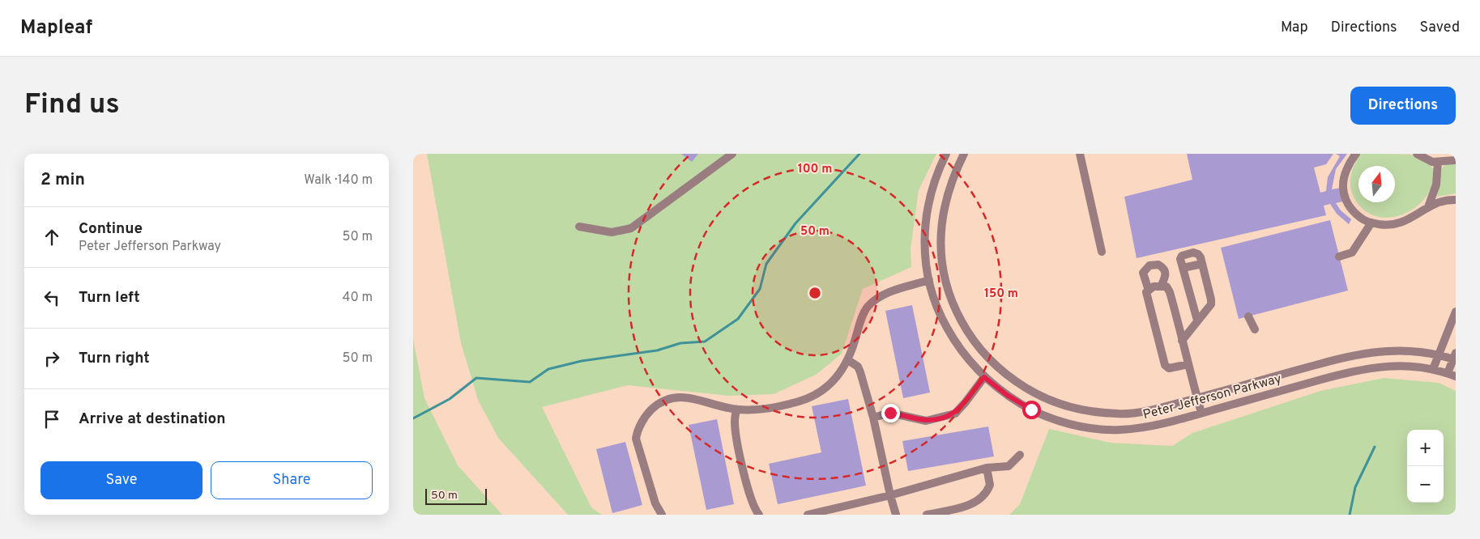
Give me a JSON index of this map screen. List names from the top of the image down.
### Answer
{
  "streets": {
    "street": ["Peter Jefferson Parkway"]
  },
  "scale_bar": "50 m",
  "north": "top",
  "page": {
    "header": "Mapleaf",
    "nav": ["Map", "Directions", "Saved"],
    "buttons": [
      "Directions",
      ["Save", "Share"]
    ],
    "title": "Find us",
    "heading": ["2 min", "Walk · 140 m"],
    "list": [
      ["Continue", "Peter Jefferson Parkway", "50 m"],
      ["Turn left", "40 m"],
      ["Turn right", "50 m"],
      "Arrive at destination"
    ],
    "map_buttons": ["+", "−"],
    "scale": "50 m"
  },
  "rings": ["100 m", "50 m", "150 m"]
}
